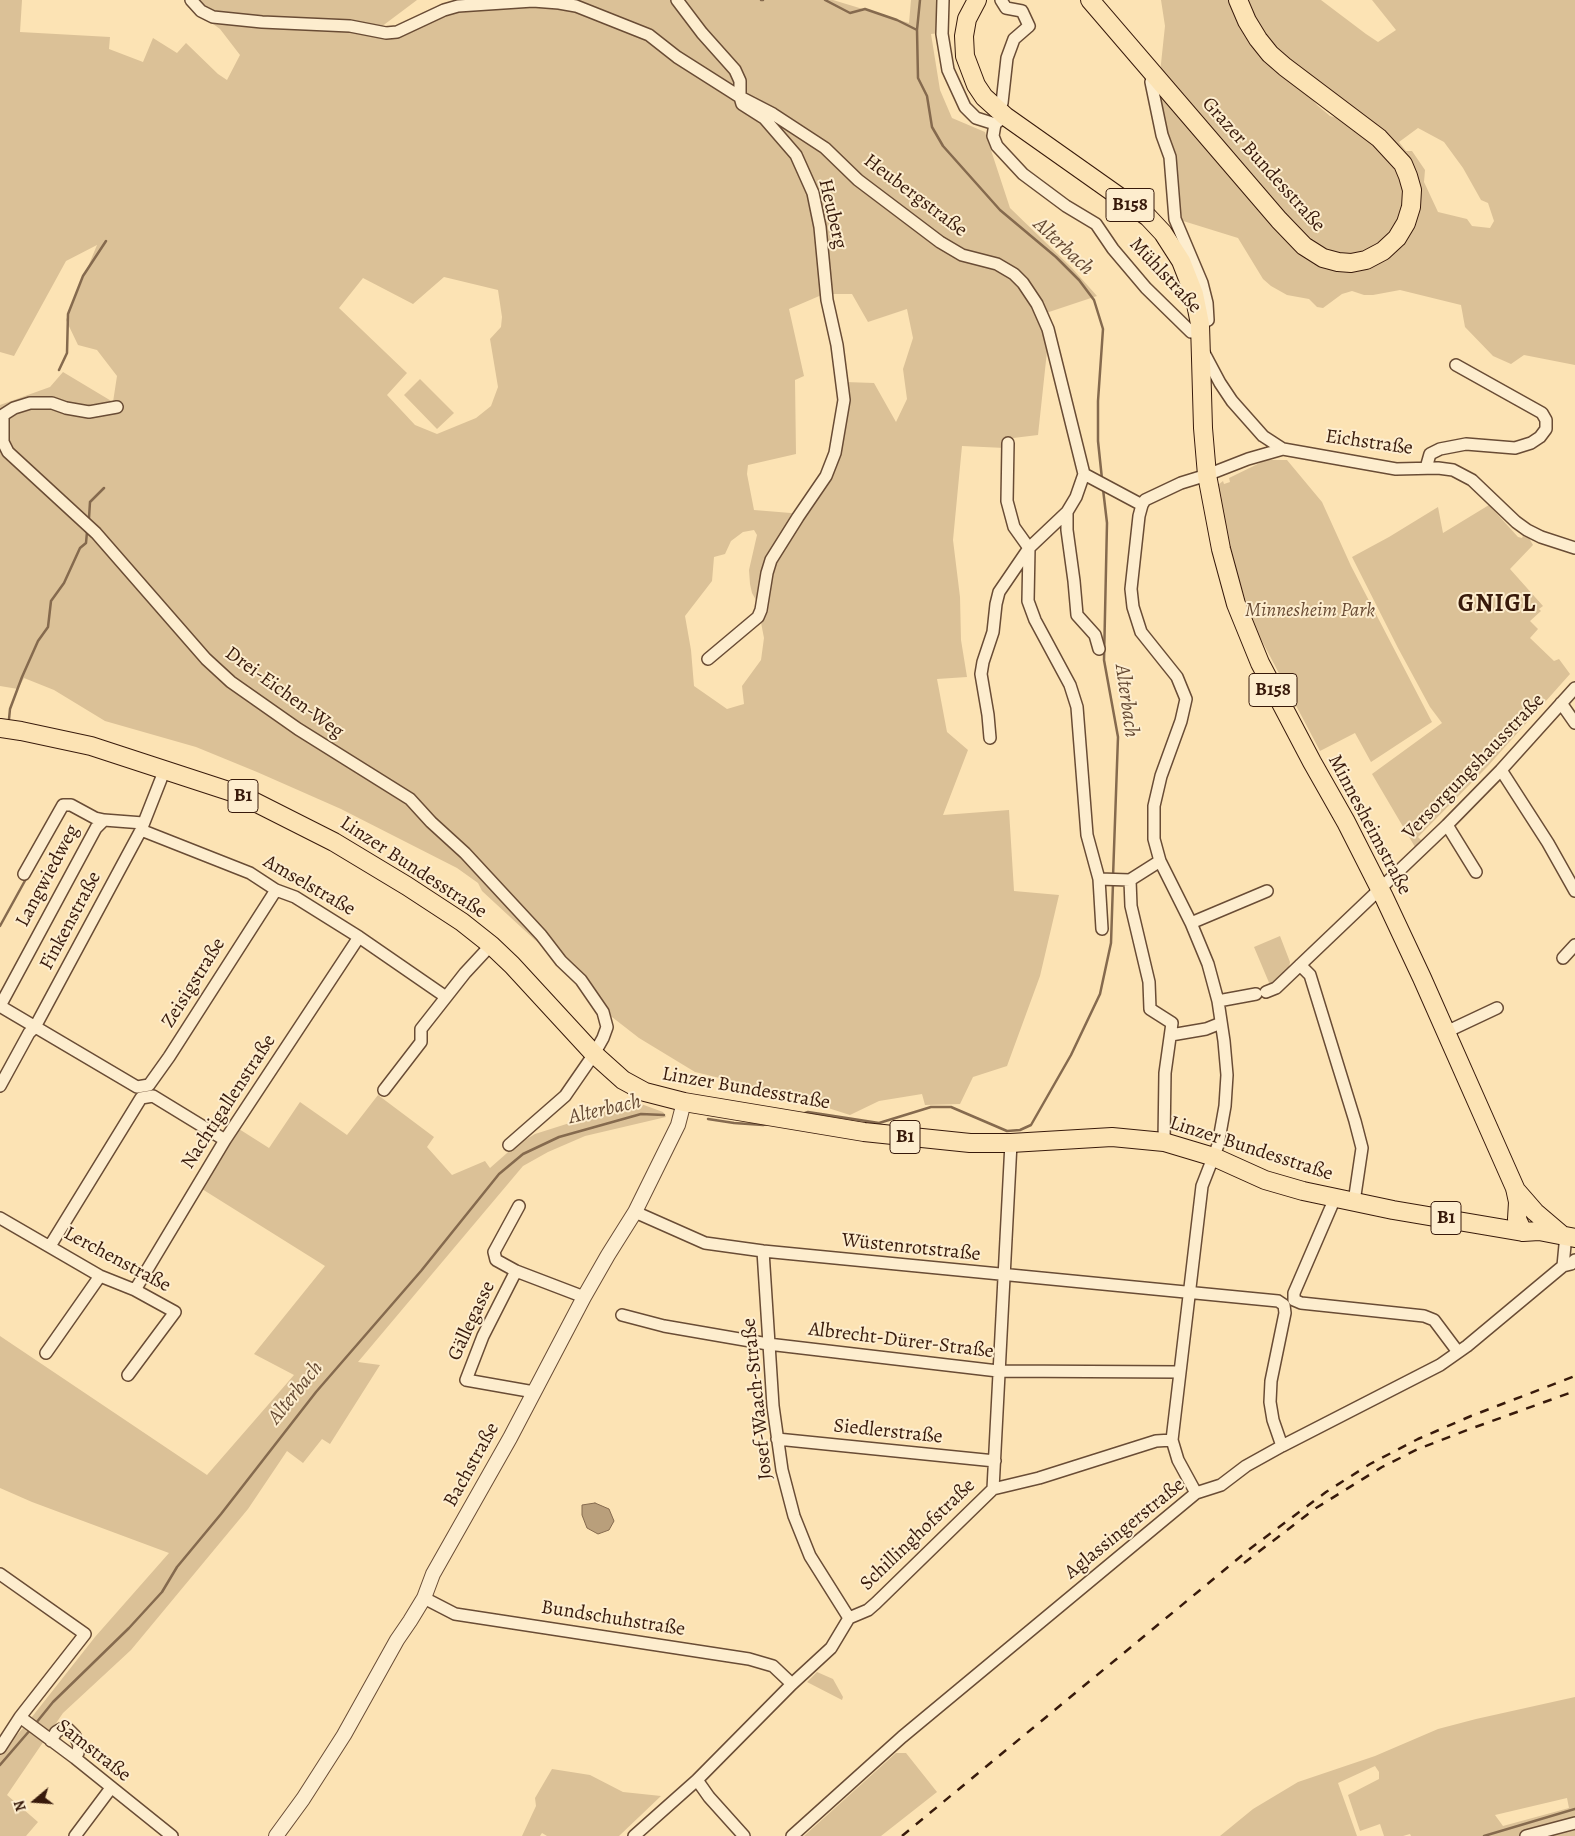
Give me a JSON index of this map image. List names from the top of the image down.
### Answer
{
  "streets": {
    "main road": [
      "Grazer Bundesstraße",
      "B158",
      "B1",
      "Minnesheimstraße",
      "Linzer Bundesstraße"
    ],
    "street": [
      "Heubergstraße",
      "Heuberg",
      "Mühlstraße",
      "Eichstraße",
      "Drei-Eichen-Weg",
      "Versorgungshausstraße",
      "Langwiedweg",
      "Amselstraße",
      "Finkenstraße",
      "Zeisigstraße",
      "Nachtigallenstraße",
      "Wüstenrotstraße",
      "Lerchenstraße",
      "Gällegasse",
      "Albrecht-Dürer-Straße",
      "Josef-Waach-Straße",
      "Siedlerstraße",
      "Bachstraße",
      "Aglassingerstraße",
      "Schillinghofstraße",
      "Bundschuhstraße",
      "Samstraße"
    ]
  },
  "crossings": [
    ["Heubergstraße", "Heuberg"],
    ["B158", "Mühlstraße"],
    ["B158", "Eichstraße"],
    ["B158", "Minnesheimstraße"],
    ["Eichstraße", "Minnesheimstraße"],
    ["Drei-Eichen-Weg", "Linzer Bundesstraße"],
    ["Versorgungshausstraße", "Minnesheimstraße"],
    ["Minnesheimstraße", "Linzer Bundesstraße"],
    ["Linzer Bundesstraße", "Finkenstraße"],
    ["Linzer Bundesstraße", "Bachstraße"],
    ["Langwiedweg", "Amselstraße"],
    ["Langwiedweg", "Finkenstraße"],
    ["Amselstraße", "Finkenstraße"],
    ["Amselstraße", "Zeisigstraße"],
    ["Amselstraße", "Nachtigallenstraße"],
    ["Finkenstraße", "Zeisigstraße"],
    ["Nachtigallenstraße", "Lerchenstraße"],
    ["Wüstenrotstraße", "Josef-Waach-Straße"],
    ["Wüstenrotstraße", "Bachstraße"],
    ["Wüstenrotstraße", "Aglassingerstraße"],
    ["Gällegasse", "Bachstraße"],
    ["Albrecht-Dürer-Straße", "Josef-Waach-Straße"],
    ["Josef-Waach-Straße", "Siedlerstraße"],
    ["Josef-Waach-Straße", "Schillinghofstraße"],
    ["Bachstraße", "Bundschuhstraße"]
  ],
  "districts": ["GNIGL"],
  "water": ["Alterbach"],
  "parks": ["Minnesheim Park"],
  "north": "left"
}
